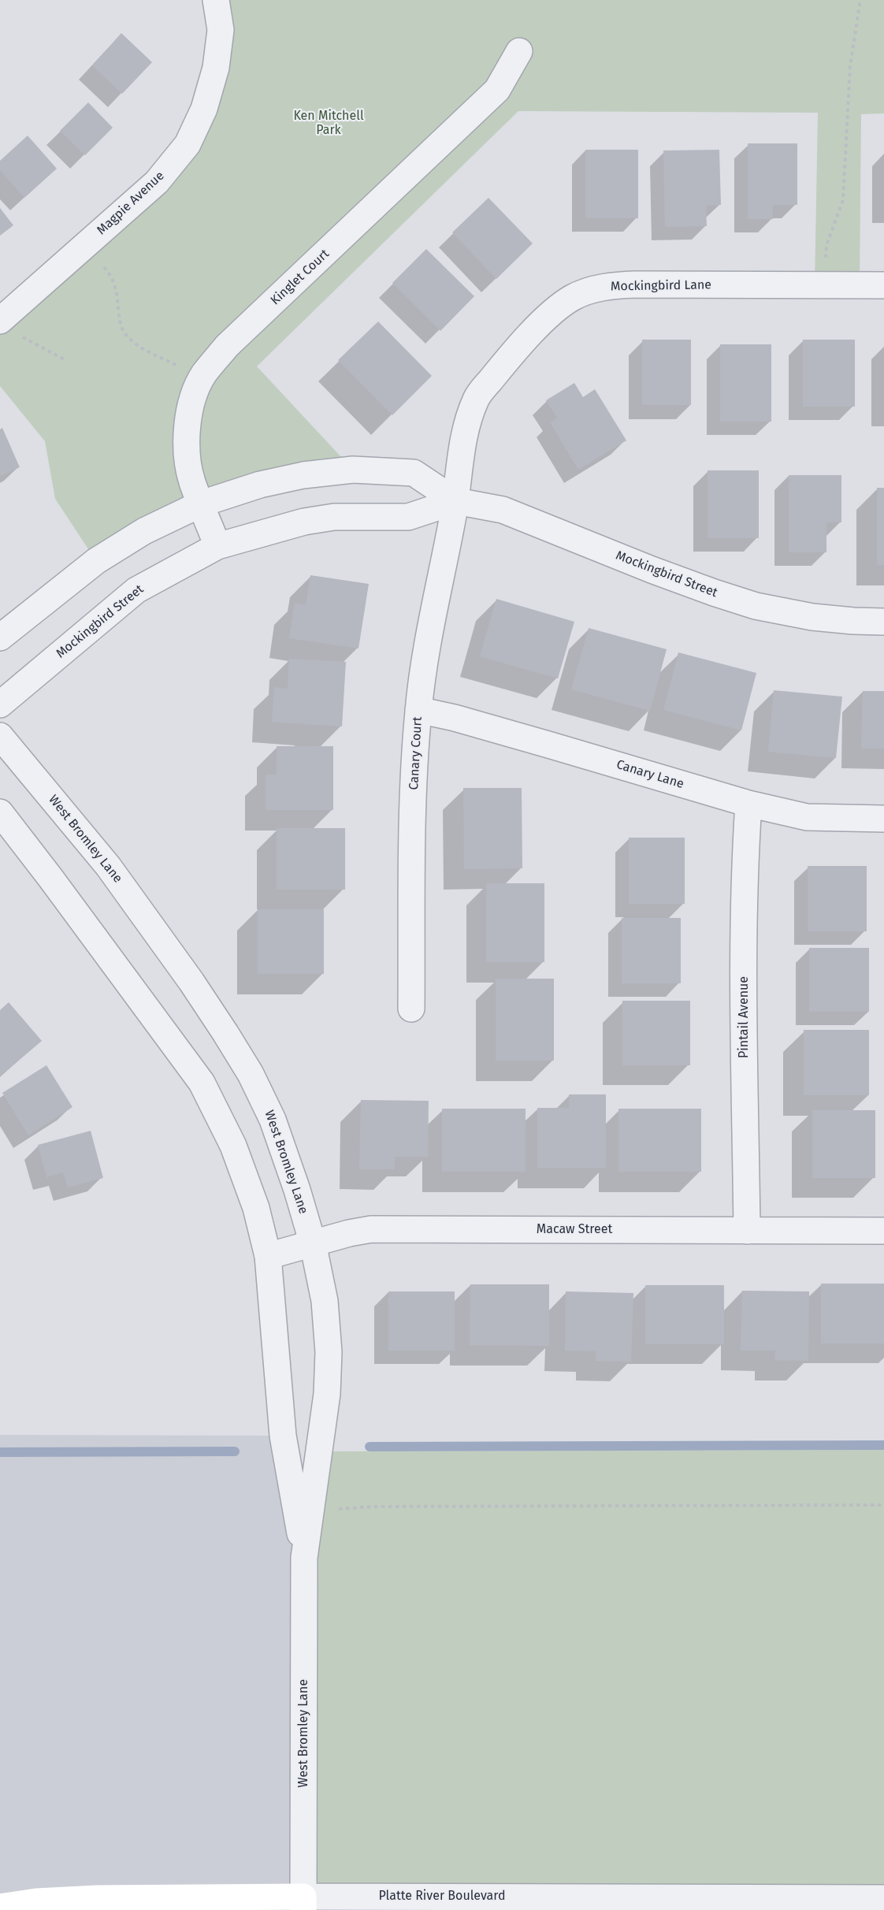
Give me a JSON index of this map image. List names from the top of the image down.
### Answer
{
  "streets": {
    "main road": ["Platte River Boulevard"],
    "street": [
      "Magpie Avenue",
      "Kinglet Court",
      "Mockingbird Lane",
      "Mockingbird Street",
      "Canary Court",
      "Canary Lane",
      "West Bromley Lane",
      "Pintail Avenue",
      "Macaw Street"
    ]
  },
  "crossings": [
    ["Kinglet Court", "Mockingbird Street"],
    ["Mockingbird Lane", "Mockingbird Street"],
    ["Mockingbird Lane", "Canary Court"],
    ["Mockingbird Street", "Canary Court"],
    ["Canary Court", "Canary Lane"],
    ["Canary Lane", "Pintail Avenue"],
    ["West Bromley Lane", "Macaw Street"],
    ["West Bromley Lane", "Platte River Boulevard"],
    ["Pintail Avenue", "Macaw Street"]
  ],
  "parks": ["Ken Mitchell Park"]
}
